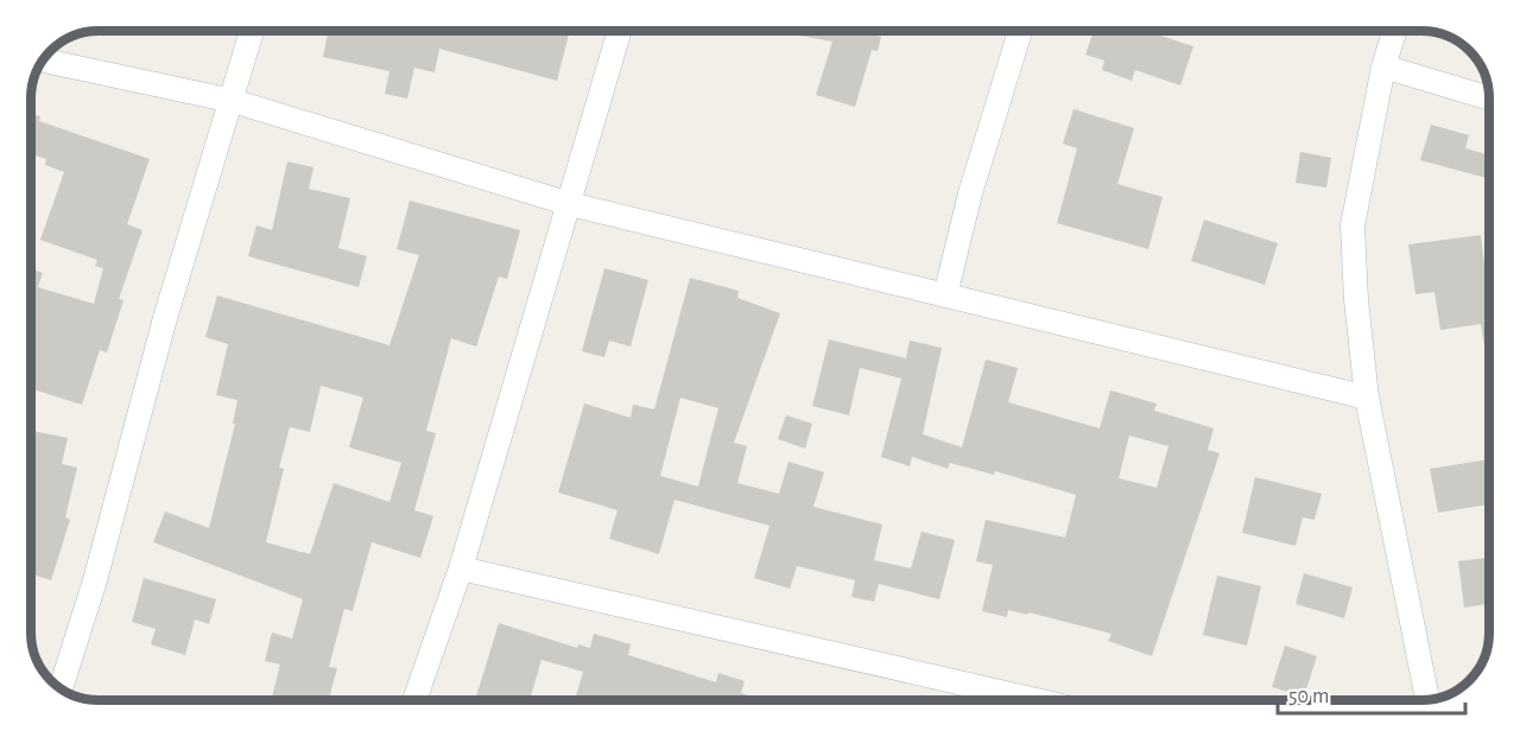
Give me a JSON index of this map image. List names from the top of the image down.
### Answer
{
  "scale_bar": "50 m"
}
